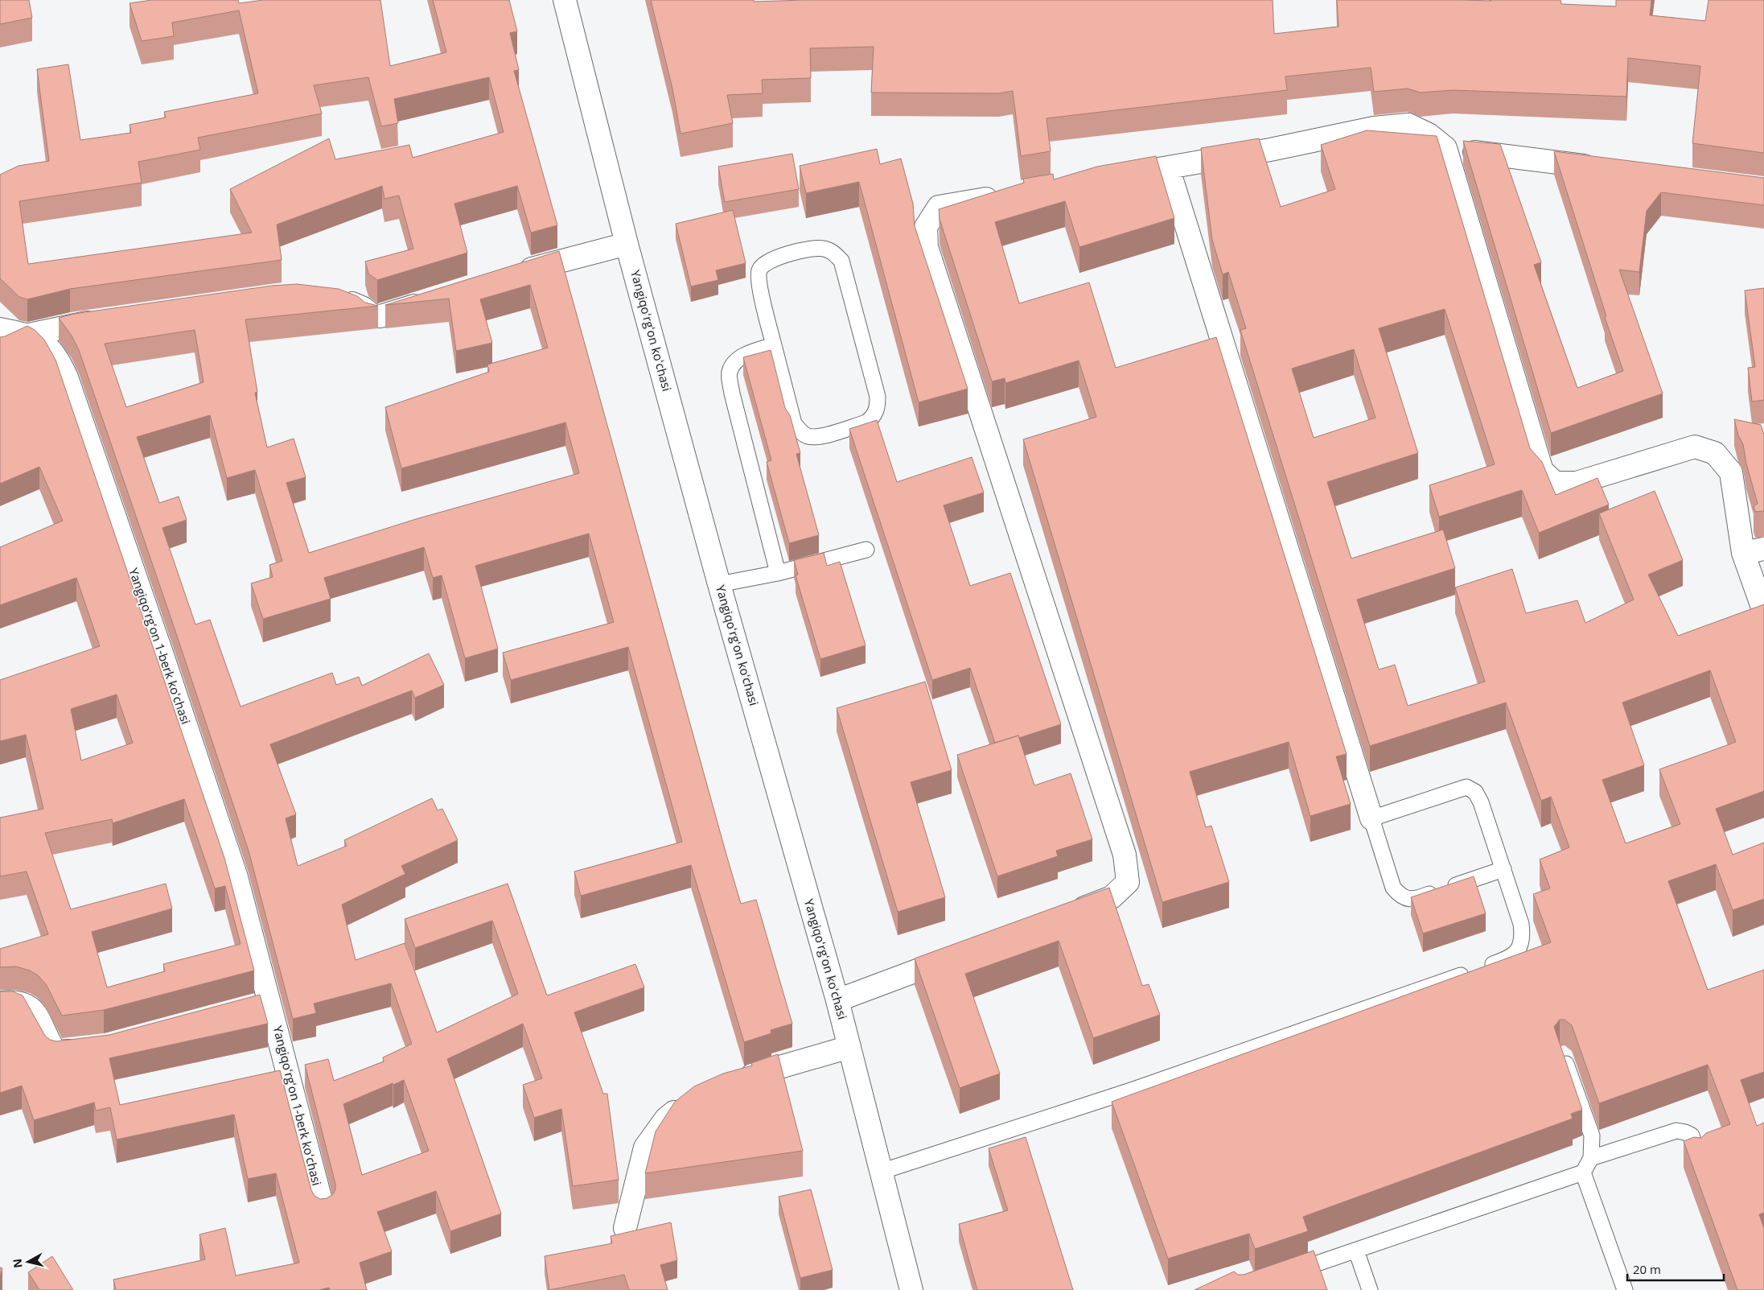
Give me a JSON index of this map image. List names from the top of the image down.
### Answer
{
  "streets": {
    "street": ["Yangiqoʻrgʻon koʻchasi", "Yangiqoʻrgʻon 1-berk koʻchasi"]
  },
  "scale_bar": "20 m",
  "north": "left"
}
